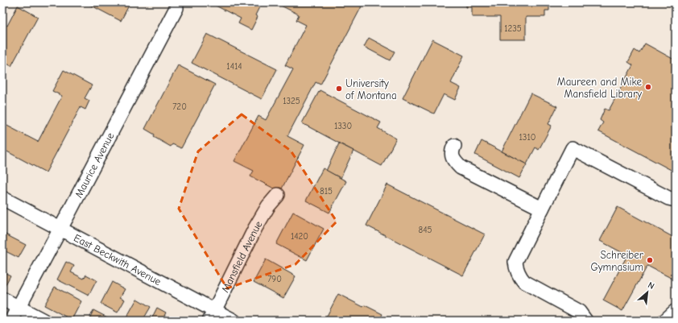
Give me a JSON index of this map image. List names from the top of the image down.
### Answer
{
  "streets": {
    "street": ["Maurice Avenue", "Mansfield Avenue", "East Beckwith Avenue"]
  },
  "crossings": [
    ["Maurice Avenue", "East Beckwith Avenue"],
    ["Mansfield Avenue", "East Beckwith Avenue"]
  ],
  "places": ["Maureen and Mike Mansfield Library", "University of Montana", "Schreiber Gymnasium"],
  "house_numbers": [
    "1235",
    "1414",
    "1325",
    "720",
    "1330",
    "1310",
    "815",
    "845",
    "1420",
    "790"
  ],
  "north": "top right"
}
